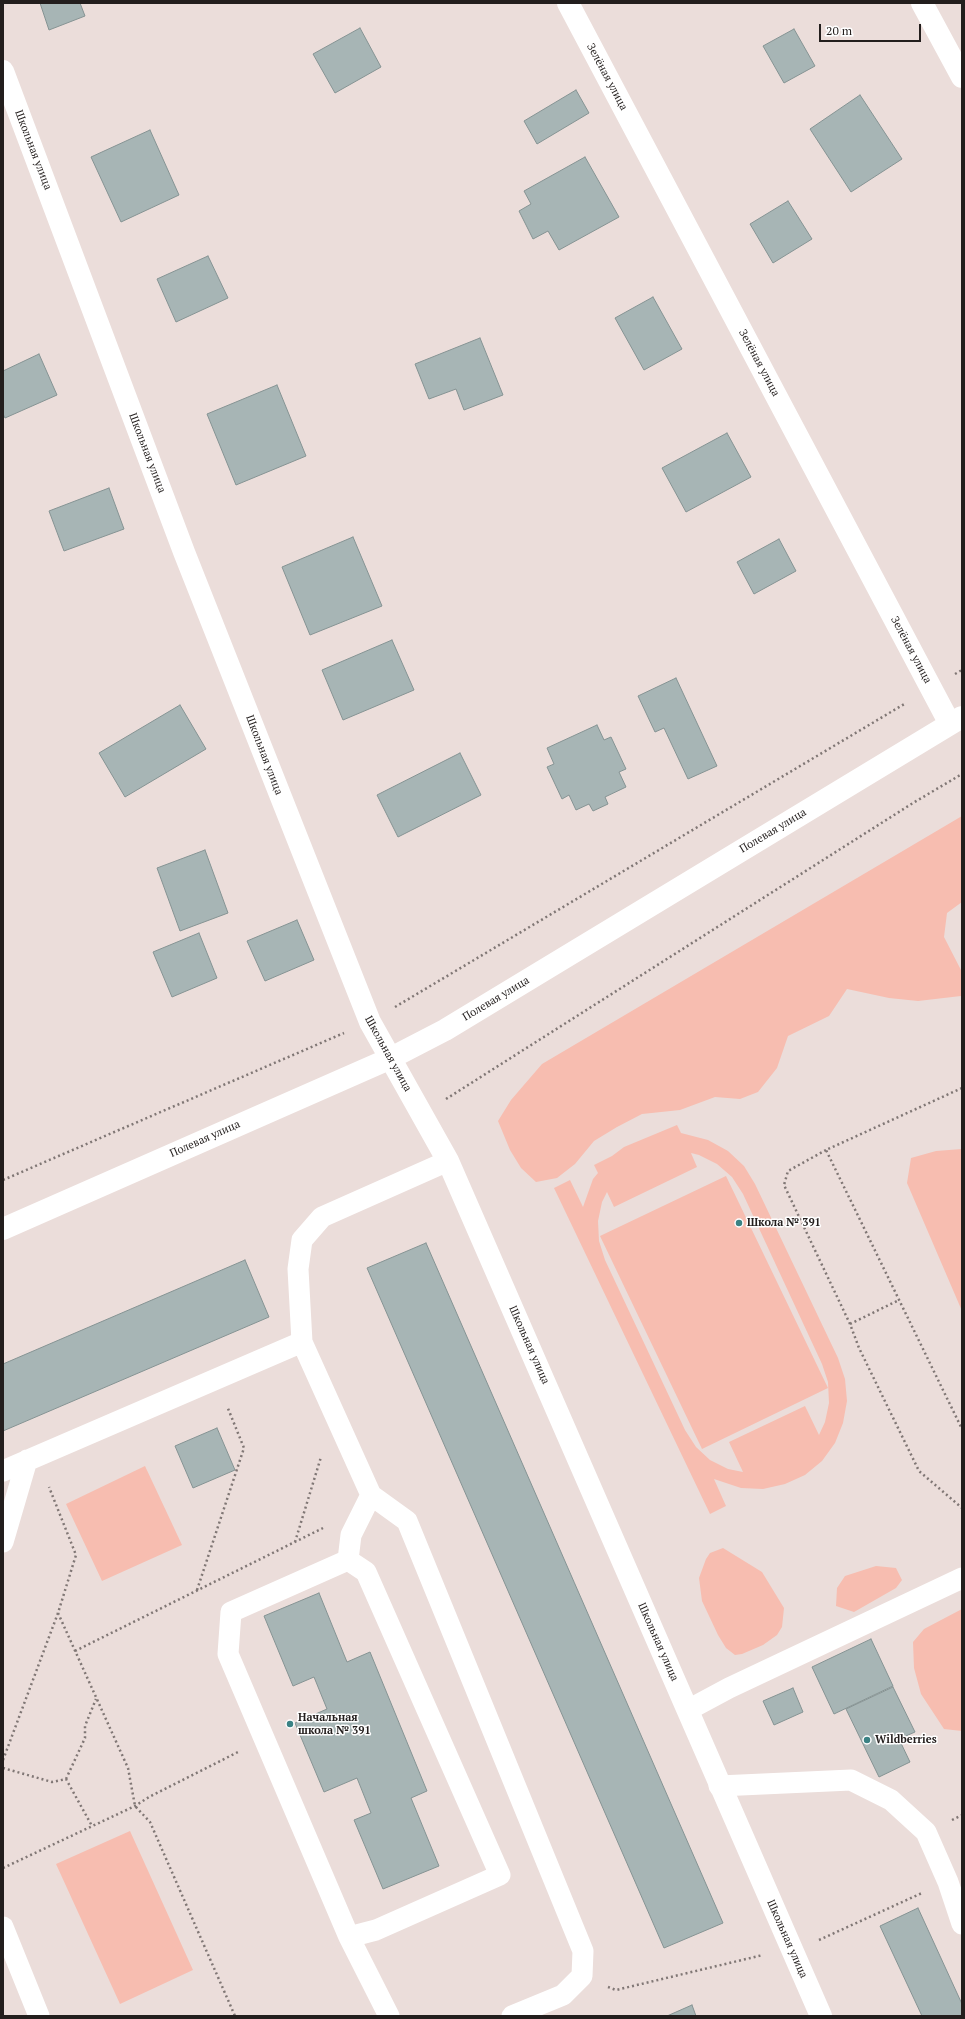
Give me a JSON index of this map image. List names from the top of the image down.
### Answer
{
  "streets": {
    "street": ["Зелёная улица", "Школьная улица", "Полевая улица"]
  },
  "crossings": [
    ["Зелёная улица", "Полевая улица"],
    ["Школьная улица", "Полевая улица"]
  ],
  "places": ["Школа № 391", "Начальная школа № 391", "Wildberries"],
  "scale_bar": "20 m"
}
